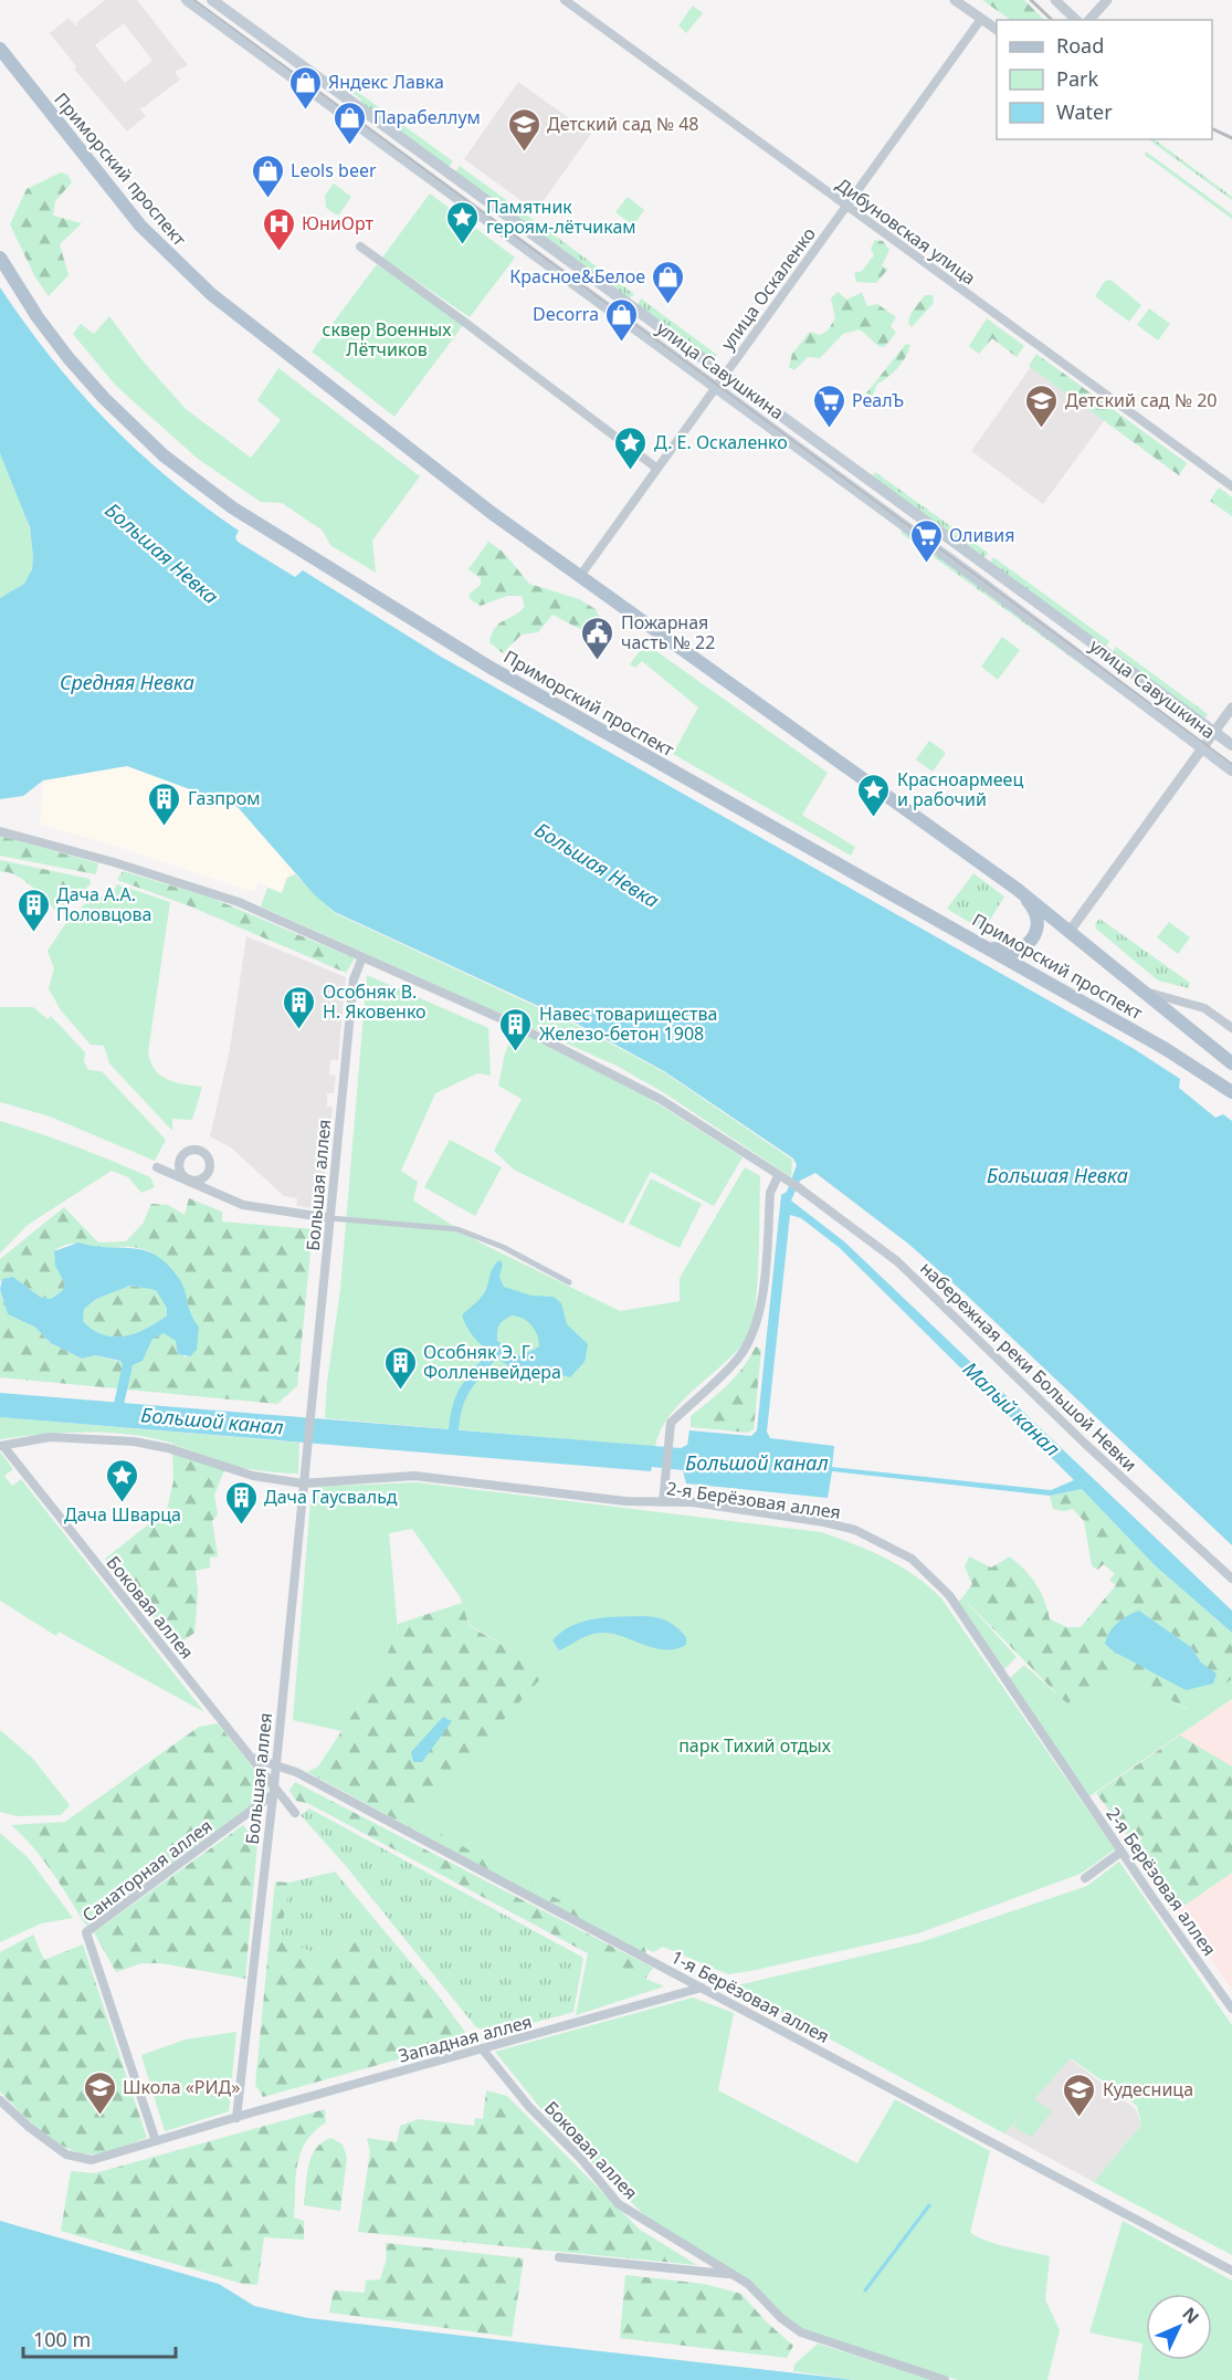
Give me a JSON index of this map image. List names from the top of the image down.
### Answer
{
  "streets": {
    "main road": ["Приморский проспект", "улица Савушкина"],
    "street": [
      "Дибуновская улица",
      "улица Оскаленко",
      "Большая аллея",
      "набережная реки Большой Невки",
      "2-я Берёзовая аллея",
      "Боковая аллея",
      "Санаторная аллея",
      "1-я Берёзовая аллея",
      "Западная аллея"
    ]
  },
  "crossings": [
    ["Приморский проспект", "улица Оскаленко"],
    ["Дибуновская улица", "улица Оскаленко"],
    ["улица Оскаленко", "улица Савушкина"],
    ["Большая аллея", "набережная реки Большой Невки"],
    ["Большая аллея", "2-я Берёзовая аллея"],
    ["Большая аллея", "Боковая аллея"],
    ["Большая аллея", "Санаторная аллея"],
    ["Большая аллея", "1-я Берёзовая аллея"],
    ["Большая аллея", "Западная аллея"],
    ["2-я Берёзовая аллея", "Боковая аллея"],
    ["Боковая аллея", "Санаторная аллея"],
    ["Боковая аллея", "1-я Берёзовая аллея"],
    ["Боковая аллея", "Западная аллея"],
    ["Санаторная аллея", "Западная аллея"],
    ["1-я Берёзовая аллея", "Западная аллея"]
  ],
  "water": [
    "Большая Невка",
    "Средняя Невка",
    "Малый канал",
    "Большой канал"
  ],
  "parks": ["сквер Военных Лётчиков", "парк Тихий отдых"],
  "places": {
    "shop": [
      "Яндекс Лавка",
      "Парабеллум",
      "Leols beer",
      "Красное&Белое",
      "Decorra"
    ],
    "school or university": [
      "Детский сад № 48",
      "Детский сад № 20",
      "Школа «РИД»",
      "Кудесница"
    ],
    "place": [
      "Памятник героям-лётчикам",
      "Д. Е. Оскаленко",
      "Красноармеец и рабочий",
      "Дача Шварца"
    ],
    "hospital": ["ЮниОрт"],
    "supermarket": ["РеалЪ", "Оливия"],
    "public building": ["Пожарная часть № 22"],
    "building": [
      "Газпром",
      "Дача А.А. Половцова",
      "Особняк В. Н. Яковенко",
      "Навес товарищества Железо-бетон 1908",
      "Особняк Э. Г. Фолленвейдера",
      "Дача Гаусвальд"
    ]
  },
  "legend": ["Road", "Park", "Water"],
  "scale_bar": "100 m",
  "north": "top right"
}
